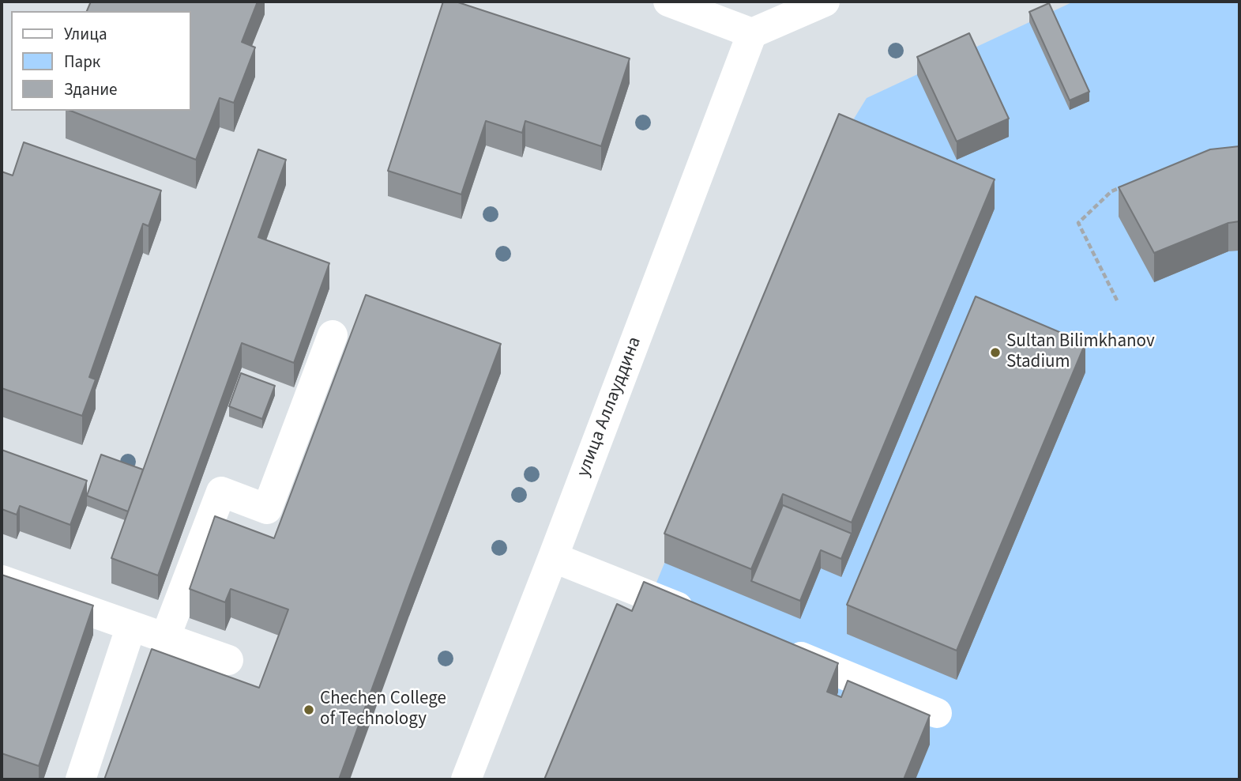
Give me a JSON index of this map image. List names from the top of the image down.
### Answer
{
  "streets": {
    "street": ["улица Аллауддина"]
  },
  "places": ["Sultan Bilimkhanov Stadium", "Chechen College of Technology"],
  "legend": ["Улица", "Парк", "Здание"]
}
